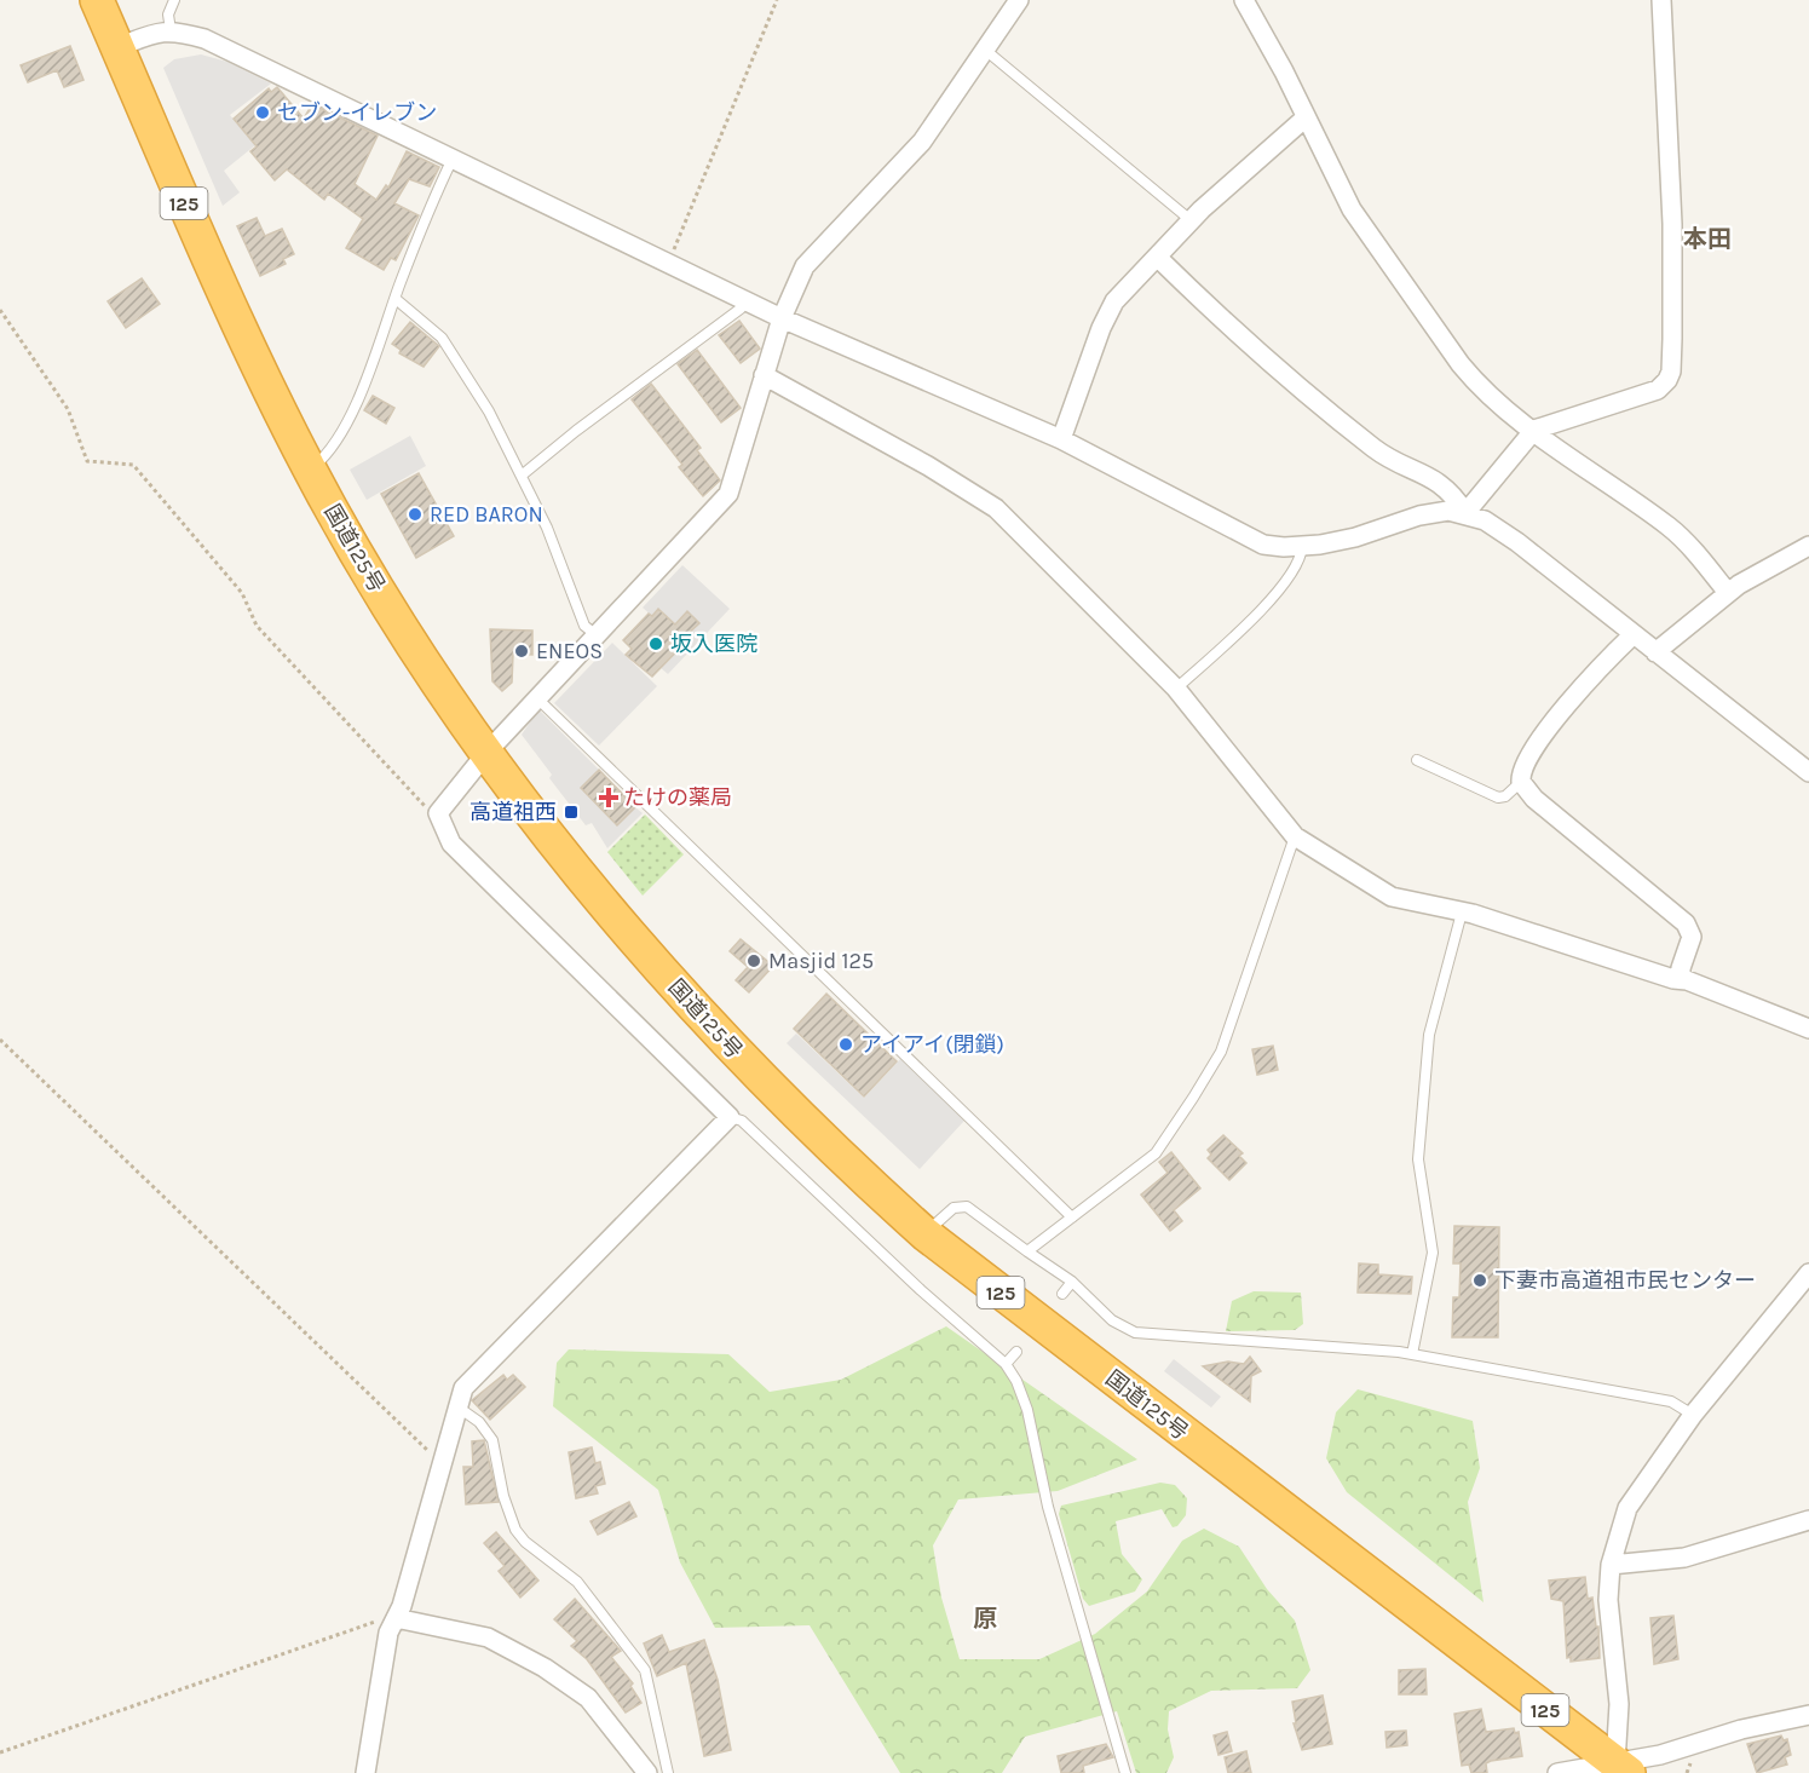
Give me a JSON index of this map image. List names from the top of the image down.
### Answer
{
  "streets": {
    "highway": ["125", "国道125号"]
  },
  "districts": ["本田", "原"],
  "places": {
    "other": [
      "セブン-イレブン",
      "RED BARON",
      "坂入医院",
      "ENEOS",
      "Masjid 125",
      "アイアイ(閉鎖)",
      "下妻市高道祖市民センター"
    ],
    "health": ["たけの薬局"],
    "transit": ["高道祖西"]
  }
}
